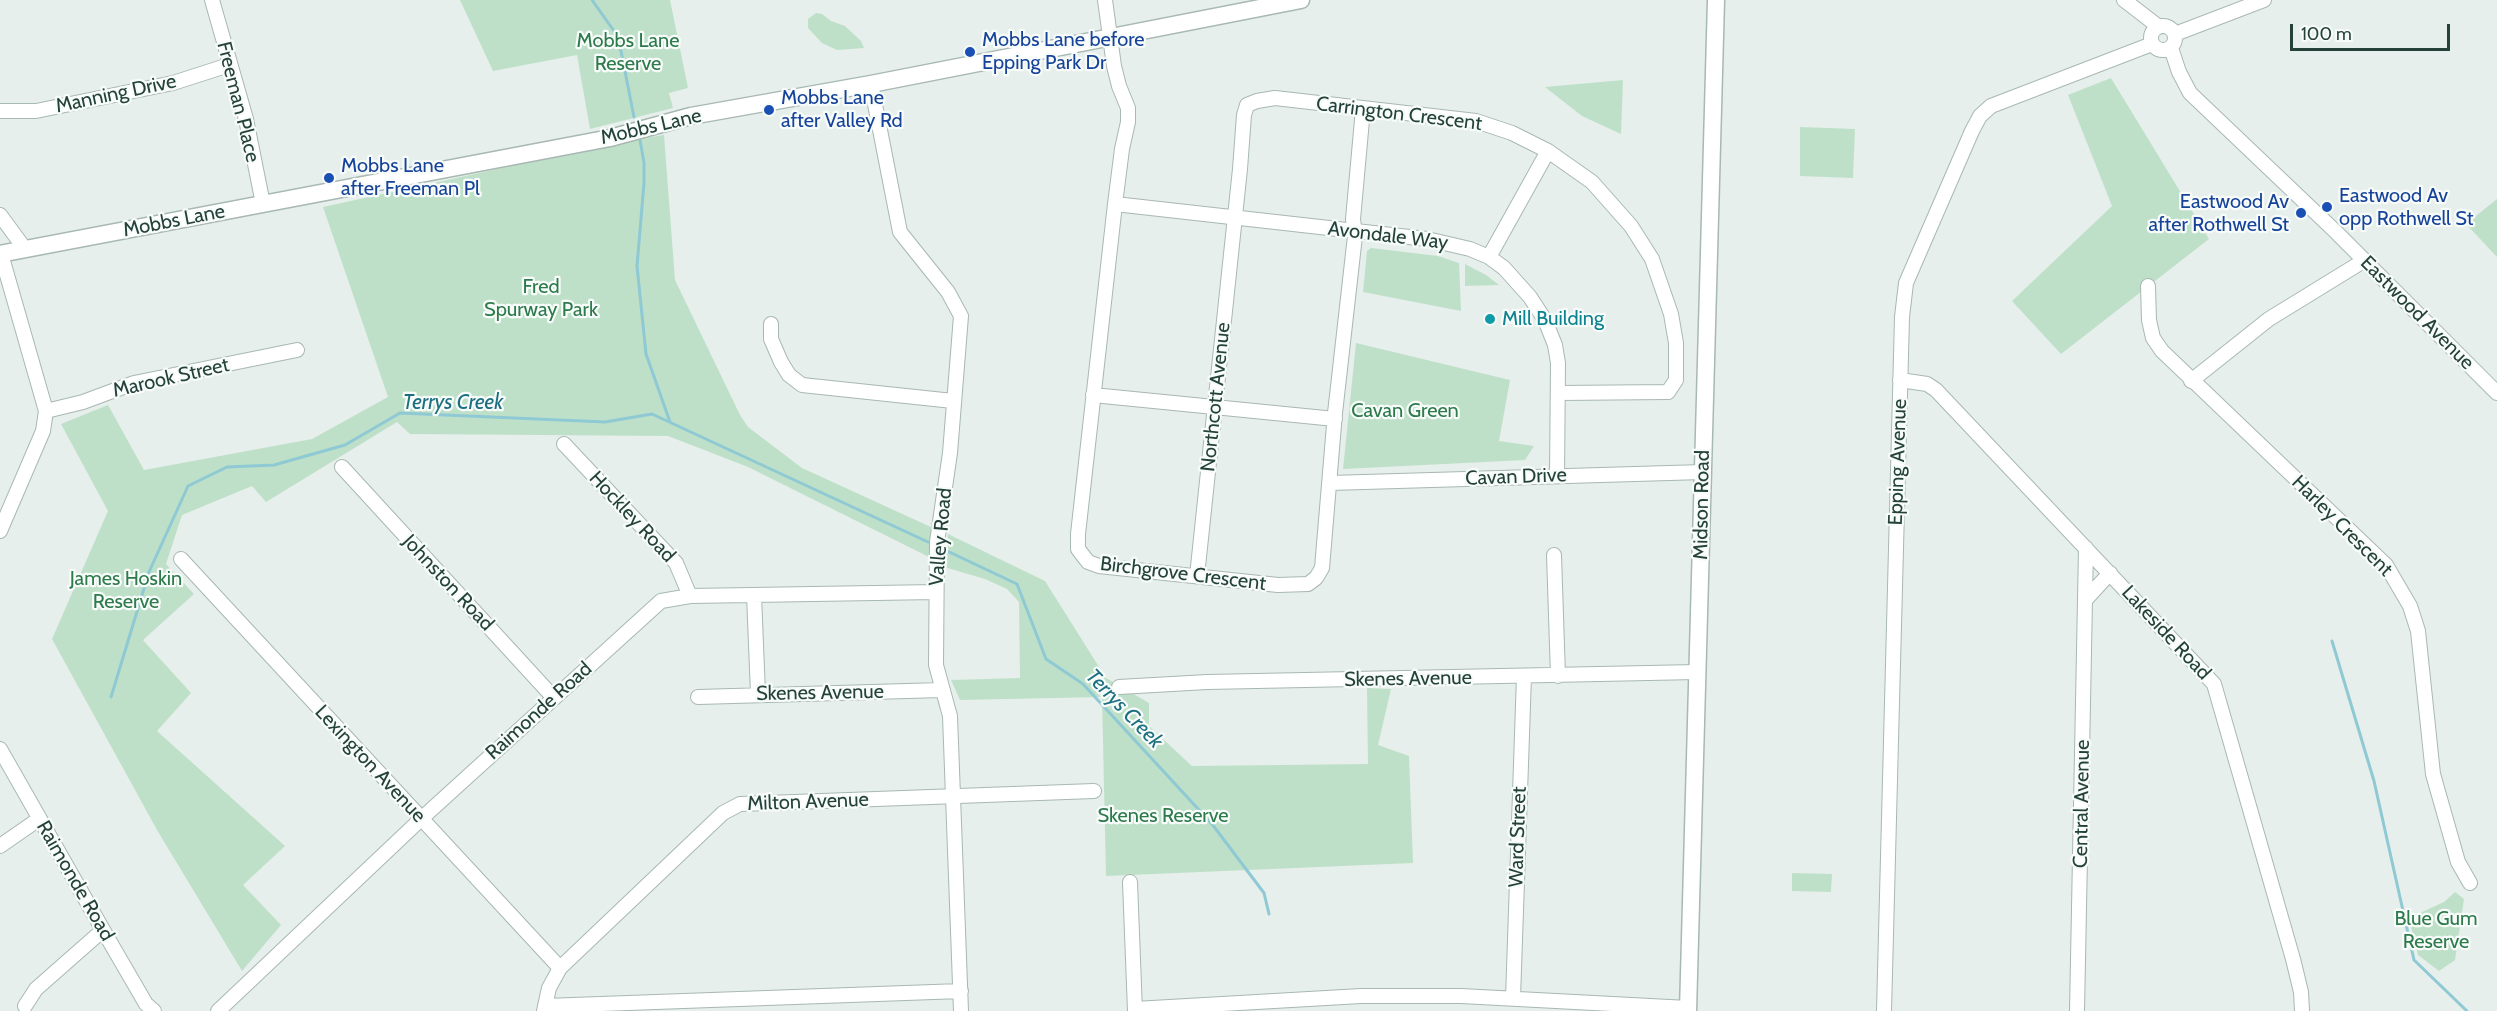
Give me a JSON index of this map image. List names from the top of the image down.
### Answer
{
  "streets": {
    "street": [
      "Manning Drive",
      "Freeman Place",
      "Carrington Crescent",
      "Mobbs Lane",
      "Avondale Way",
      "Eastwood Avenue",
      "Marook Street",
      "Northcott Avenue",
      "Epping Avenue",
      "Cavan Drive",
      "Midson Road",
      "Hockley Road",
      "Harley Crescent",
      "Valley Road",
      "Birchgrove Crescent",
      "Johnston Road",
      "Lakeside Road",
      "Skenes Avenue",
      "Raimonde Road",
      "Lexington Avenue",
      "Milton Avenue",
      "Central Avenue",
      "Ward Street"
    ]
  },
  "crossings": [
    ["Manning Drive", "Freeman Place"],
    ["Freeman Place", "Mobbs Lane"],
    ["Carrington Crescent", "Avondale Way"],
    ["Carrington Crescent", "Northcott Avenue"],
    ["Carrington Crescent", "Birchgrove Crescent"],
    ["Mobbs Lane", "Valley Road"],
    ["Mobbs Lane", "Birchgrove Crescent"],
    ["Avondale Way", "Northcott Avenue"],
    ["Avondale Way", "Cavan Drive"],
    ["Avondale Way", "Birchgrove Crescent"],
    ["Eastwood Avenue", "Epping Avenue"],
    ["Northcott Avenue", "Birchgrove Crescent"],
    ["Epping Avenue", "Lakeside Road"],
    ["Cavan Drive", "Midson Road"],
    ["Cavan Drive", "Birchgrove Crescent"],
    ["Midson Road", "Skenes Avenue"],
    ["Hockley Road", "Raimonde Road"],
    ["Valley Road", "Skenes Avenue"],
    ["Valley Road", "Raimonde Road"],
    ["Valley Road", "Milton Avenue"],
    ["Johnston Road", "Raimonde Road"],
    ["Lakeside Road", "Central Avenue"],
    ["Skenes Avenue", "Ward Street"],
    ["Raimonde Road", "Lexington Avenue"],
    ["Lexington Avenue", "Milton Avenue"]
  ],
  "water": ["Terrys Creek"],
  "parks": [
    "Mobbs Lane Reserve",
    "Fred Spurway Park",
    "Cavan Green",
    "James Hoskin Reserve",
    "Skenes Reserve",
    "Blue Gum Reserve"
  ],
  "places": [
    "Mobbs Lane before Epping Park Dr",
    "Mobbs Lane after Valley Rd",
    "Mobbs Lane after Freeman Pl",
    "Eastwood Av opp Rothwell St",
    "Eastwood Av after Rothwell St",
    "Mill Building"
  ],
  "scale_bar": "100 m"
}
